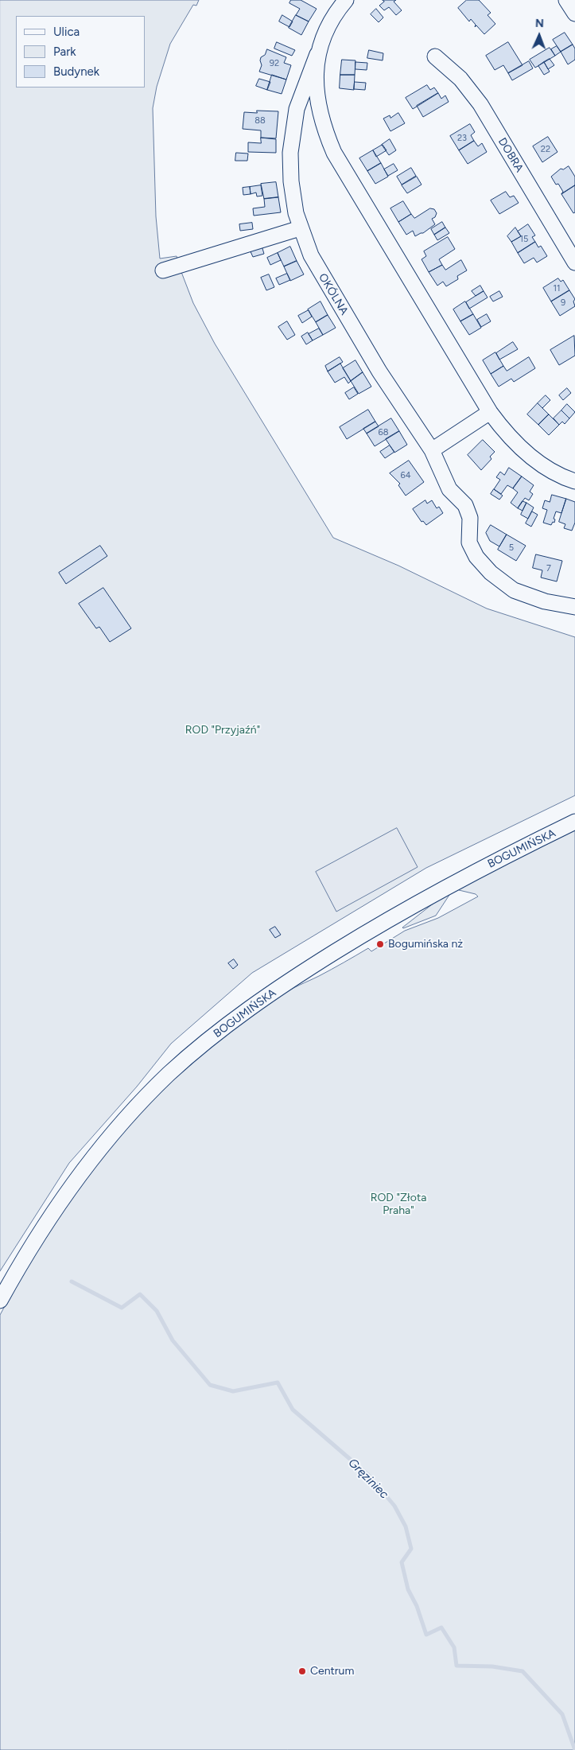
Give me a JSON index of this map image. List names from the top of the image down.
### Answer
{
  "streets": {
    "street": ["DOBRA", "OKÓLNA", "BOGUMIŃSKA"]
  },
  "water": ["Gręziniec"],
  "parks": ["ROD \"Przyjaźń\"", "ROD \"Złota Praha\""],
  "places": ["Bogumińska nż", "Centrum"],
  "house_numbers": [
    "92",
    "88",
    "23",
    "22",
    "15",
    "11",
    "9",
    "68",
    "64",
    "5",
    "7"
  ],
  "legend": ["Ulica", "Park", "Budynek"],
  "north": "top"
}
